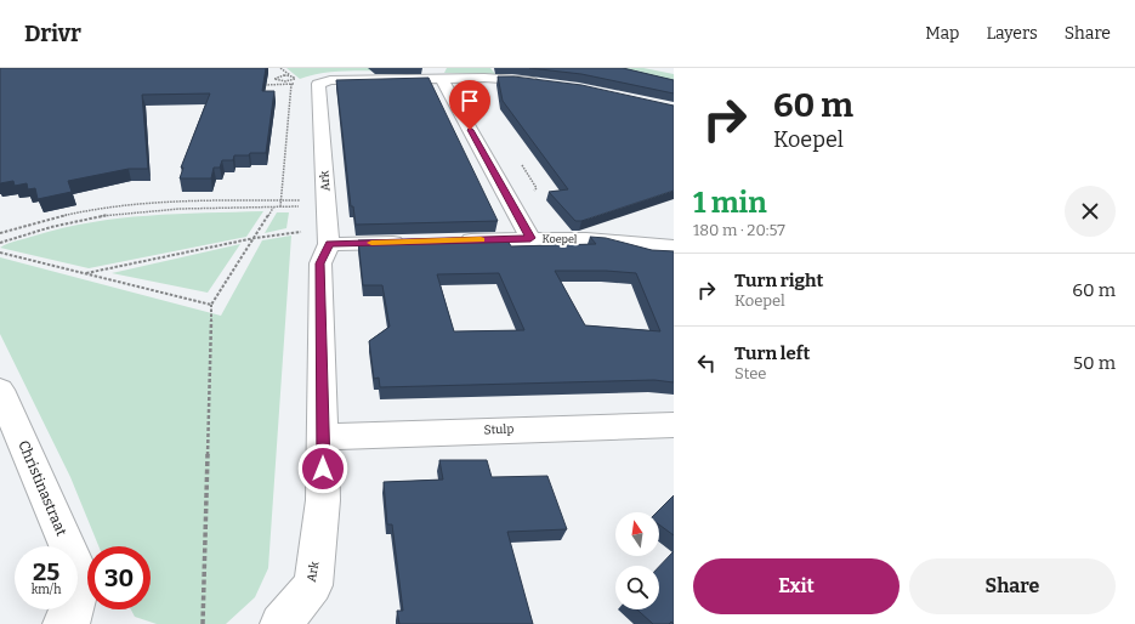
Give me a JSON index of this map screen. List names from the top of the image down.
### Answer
{
  "streets": {
    "street": [
      "Ark",
      "Koepel",
      "Stulp",
      "Christinastraat"
    ]
  },
  "crossings": [
    ["Ark", "Stulp"]
  ],
  "north": "top",
  "page": {
    "header": "Drivr",
    "nav": ["Map", "Layers", "Share"],
    "turn": ["60 m", "Koepel"],
    "heading": ["1 min", "180 m · 20:57"],
    "list": [
      {
        "name": "Turn right",
        "note": "Koepel",
        "value": "60 m"
      },
      {
        "name": "Turn left",
        "note": "Stee",
        "value": "50 m"
      }
    ],
    "speed": "25 km/h",
    "limit": "30",
    "buttons": ["Exit", "Share"]
  }
}
